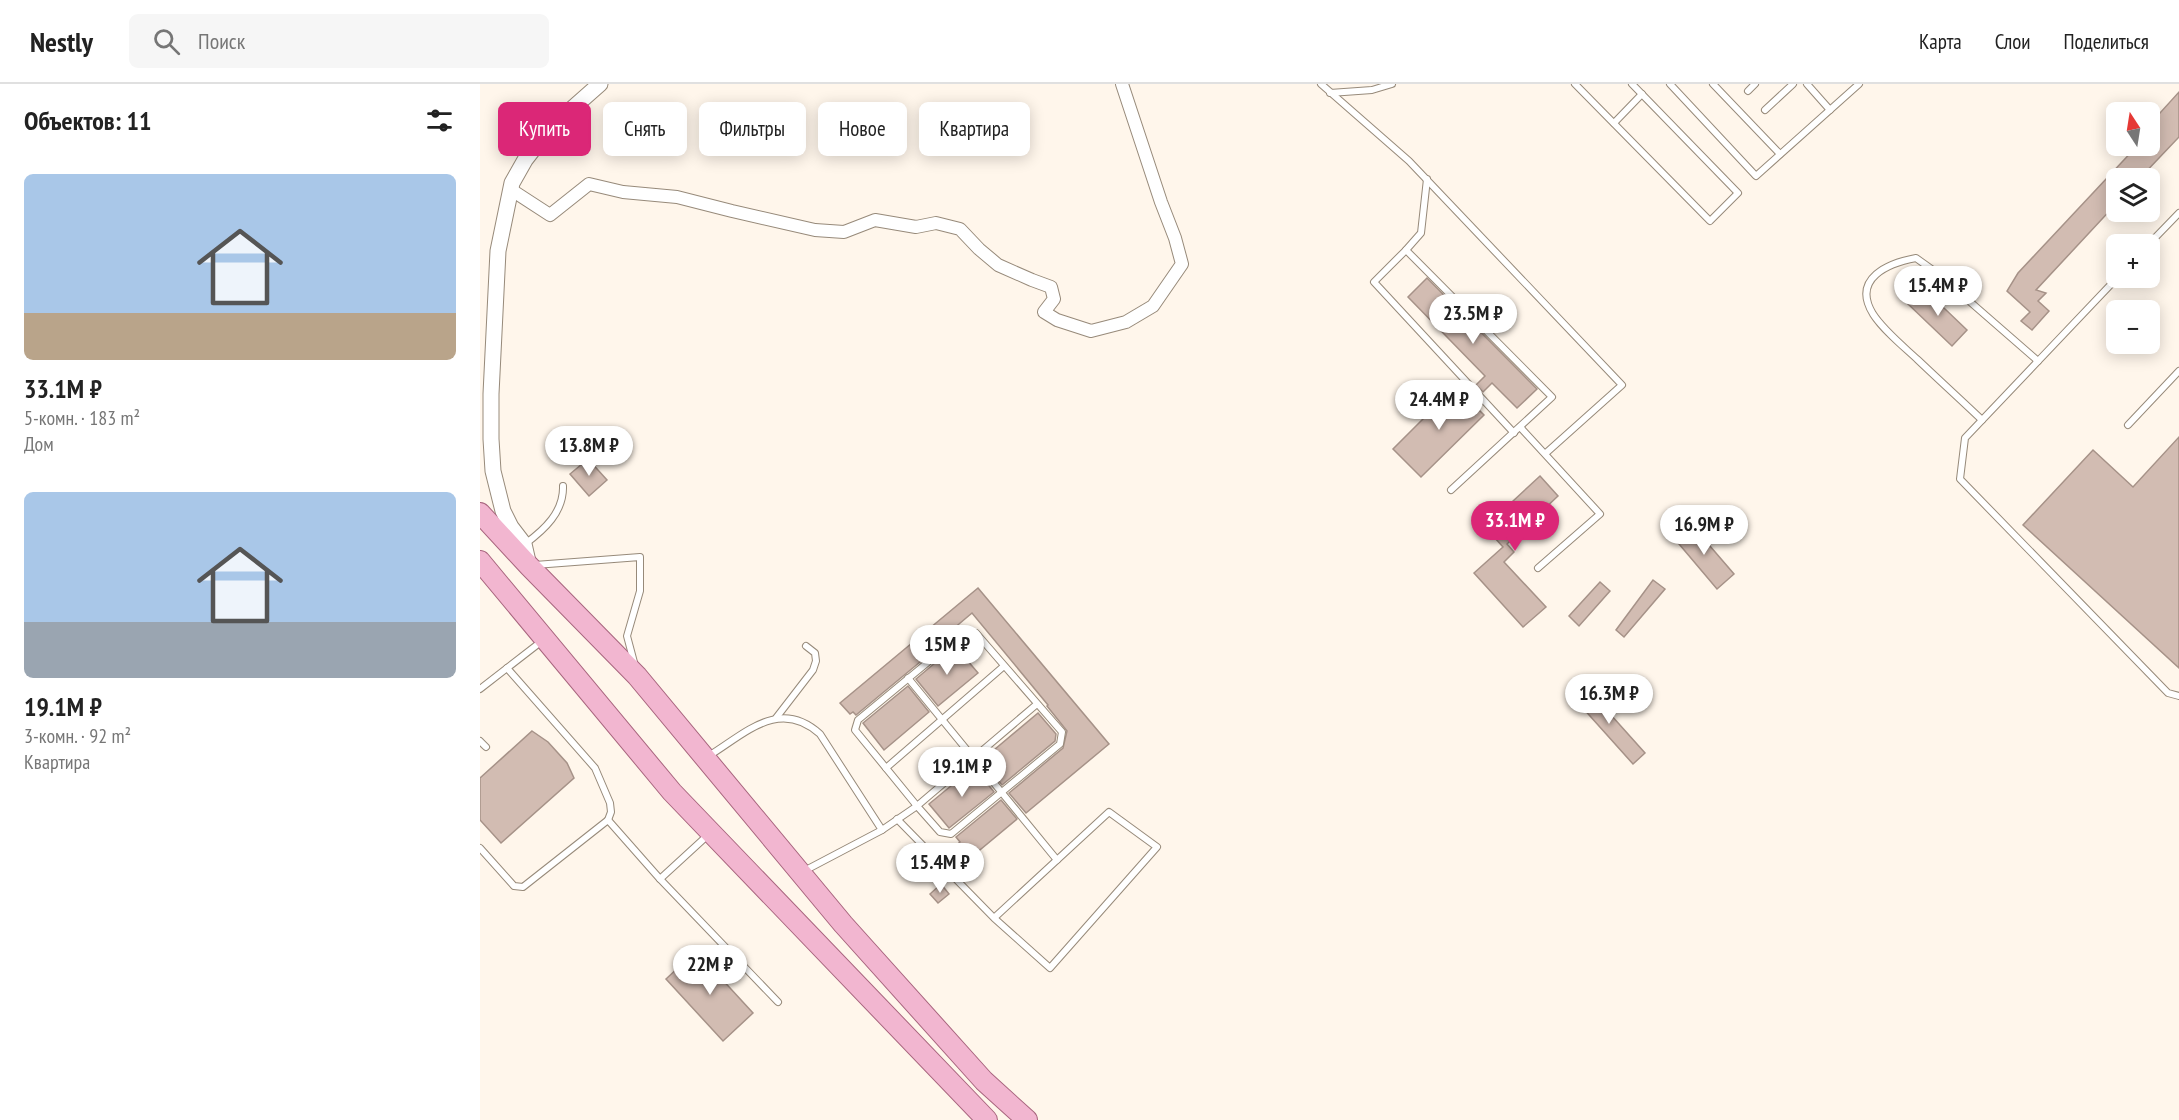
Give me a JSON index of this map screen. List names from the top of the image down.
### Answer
{
  "north": "top",
  "page": {
    "header": "Nestly",
    "search": "Поиск",
    "nav": ["Карта", "Слои", "Поделиться"],
    "heading": "Объектов: 11",
    "map_buttons": ["+", "−"],
    "chip": [
      "Купить",
      "Снять",
      "Фильтры",
      "Новое",
      "Квартира"
    ],
    "list": [
      {
        "name": "33.1M ₽",
        "note": "5-комн. · 183 m² · Дом"
      },
      {
        "name": "19.1M ₽",
        "note": "3-комн. · 92 m² · Квартира"
      }
    ],
    "price": [
      "15.4M ₽",
      "23.5M ₽",
      "24.4M ₽",
      "13.8M ₽",
      "33.1M ₽",
      "16.9M ₽",
      "15M ₽",
      "16.3M ₽",
      "19.1M ₽",
      "15.4M ₽",
      "22M ₽"
    ]
  }
}
